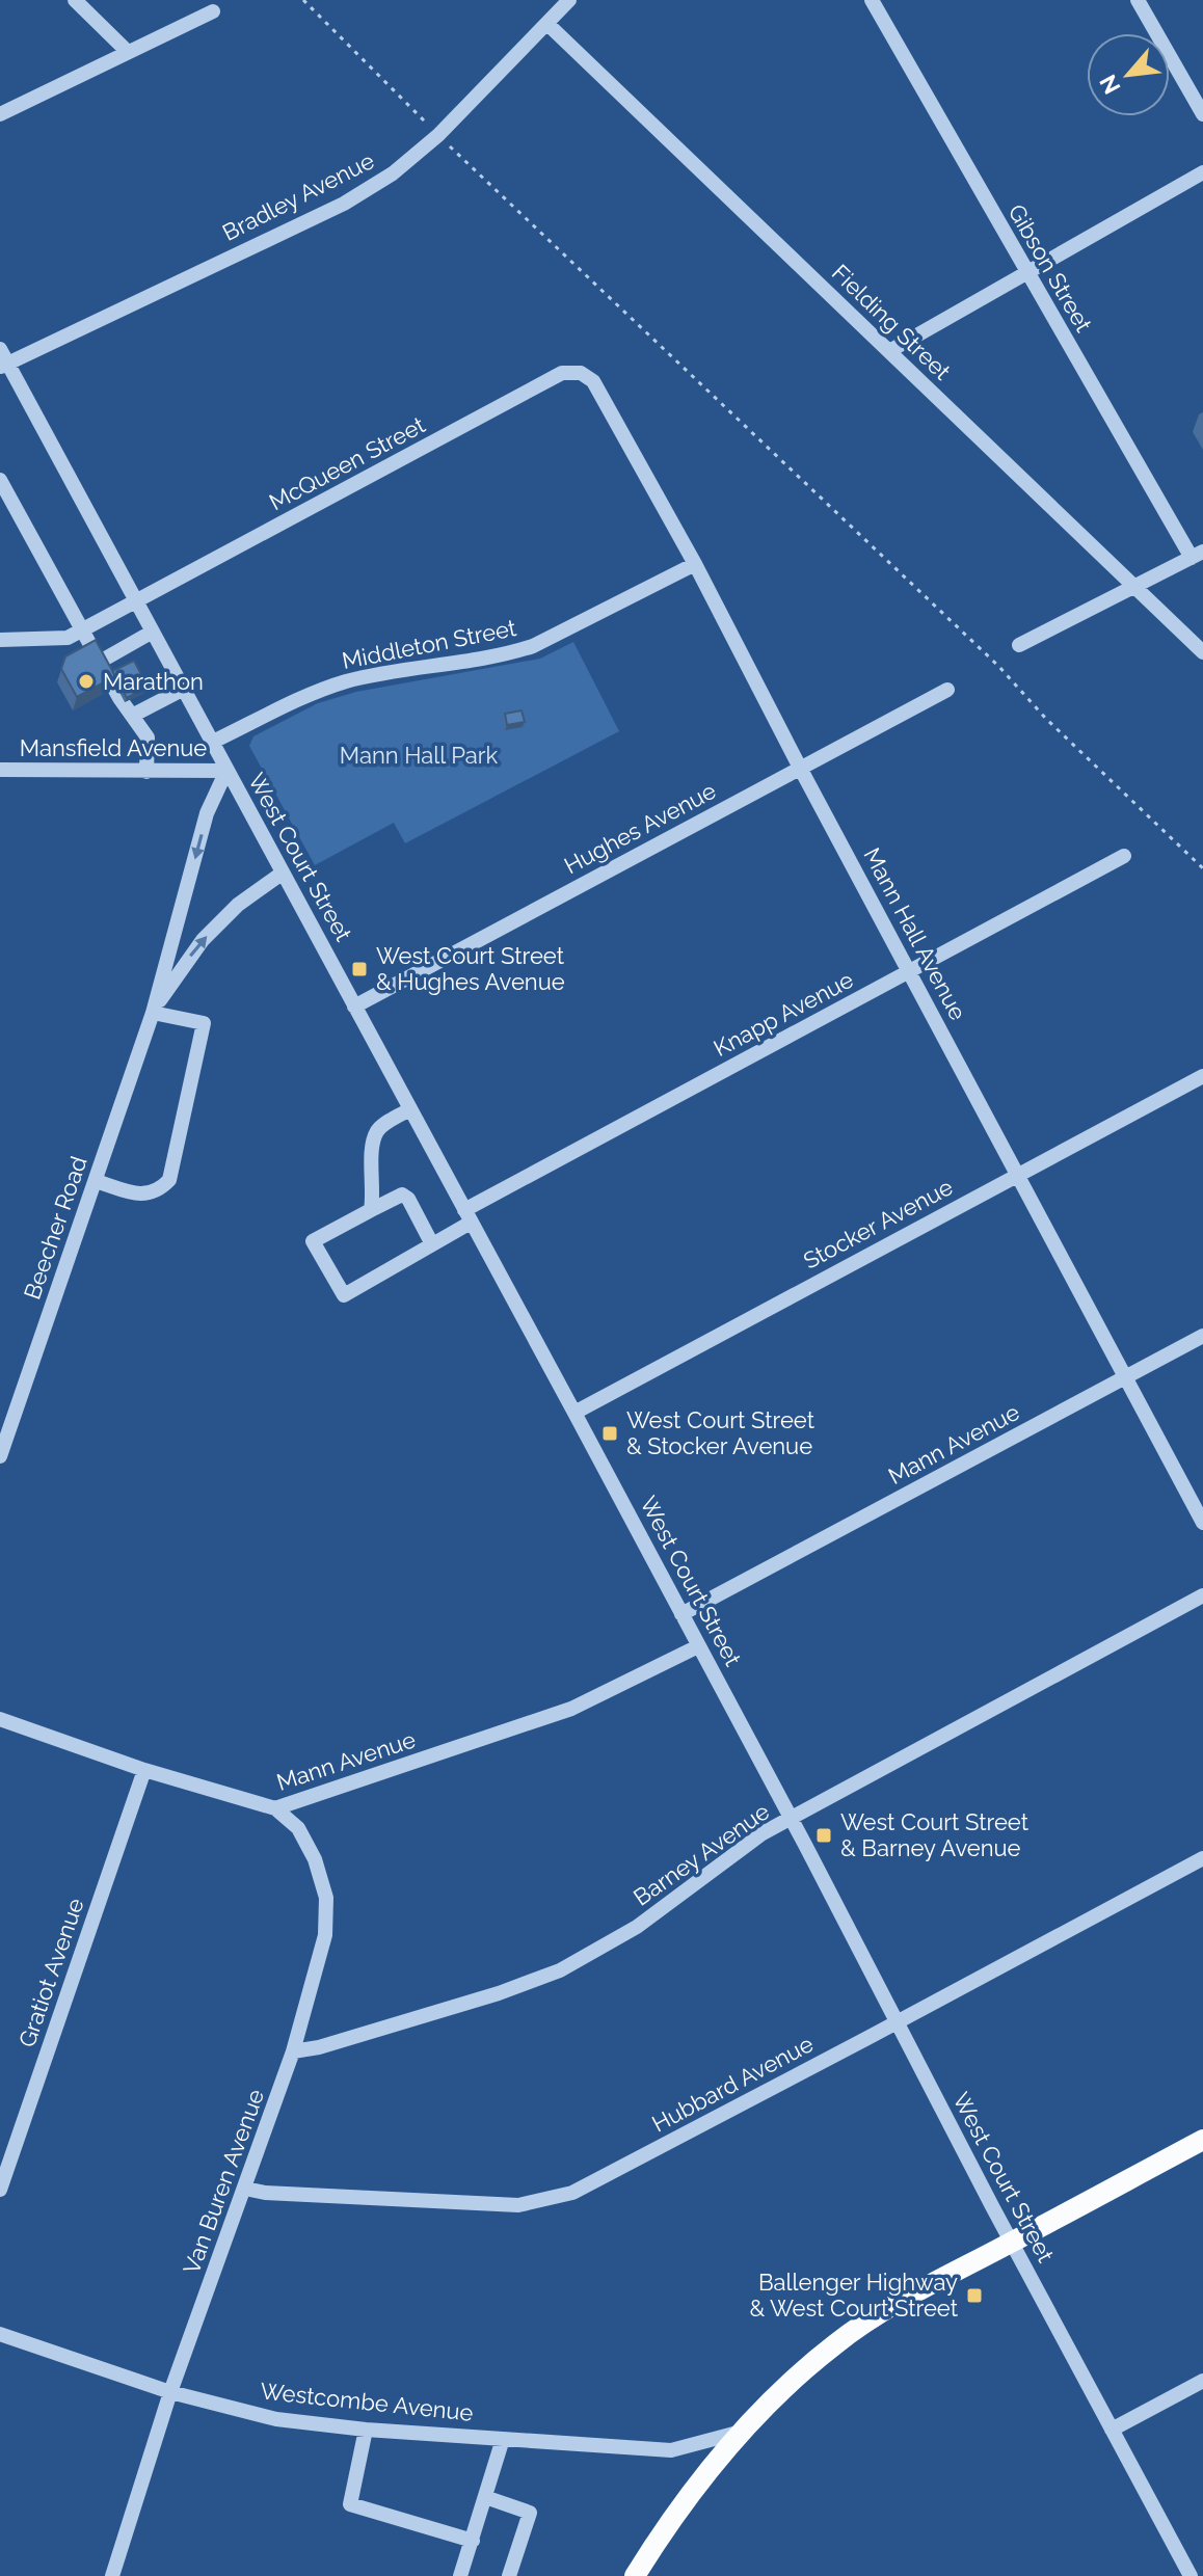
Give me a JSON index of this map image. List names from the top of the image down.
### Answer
{
  "streets": {
    "street": [
      "Bradley Avenue",
      "Gibson Street",
      "Fielding Street",
      "McQueen Street",
      "Middleton Street",
      "Mansfield Avenue",
      "Hughes Avenue",
      "West Court Street",
      "Mann Hall Avenue",
      "Knapp Avenue",
      "Stocker Avenue",
      "Beecher Road",
      "Mann Avenue",
      "Barney Avenue",
      "Gratiot Avenue",
      "Hubbard Avenue",
      "Van Buren Avenue",
      "Westcombe Avenue"
    ]
  },
  "crossings": [
    ["Bradley Avenue", "Fielding Street"],
    ["Bradley Avenue", "West Court Street"],
    ["McQueen Street", "West Court Street"],
    ["McQueen Street", "Mann Hall Avenue"],
    ["Middleton Street", "West Court Street"],
    ["Middleton Street", "Mann Hall Avenue"],
    ["Mansfield Avenue", "West Court Street"],
    ["Mansfield Avenue", "Beecher Road"],
    ["Hughes Avenue", "West Court Street"],
    ["Hughes Avenue", "Mann Hall Avenue"],
    ["West Court Street", "Knapp Avenue"],
    ["West Court Street", "Stocker Avenue"],
    ["West Court Street", "Beecher Road"],
    ["West Court Street", "Mann Avenue"],
    ["West Court Street", "Barney Avenue"],
    ["West Court Street", "Hubbard Avenue"],
    ["Mann Hall Avenue", "Knapp Avenue"],
    ["Mann Hall Avenue", "Stocker Avenue"],
    ["Mann Hall Avenue", "Mann Avenue"],
    ["Mann Avenue", "Gratiot Avenue"],
    ["Mann Avenue", "Van Buren Avenue"],
    ["Barney Avenue", "Van Buren Avenue"],
    ["Hubbard Avenue", "Van Buren Avenue"],
    ["Van Buren Avenue", "Westcombe Avenue"]
  ],
  "parks": ["Mann Hall Park"],
  "places": {
    "other": ["Marathon"],
    "transit": [
      "West Court Street & Hughes Avenue",
      "West Court Street & Stocker Avenue",
      "West Court Street & Barney Avenue",
      "Ballenger Highway & West Court Street"
    ]
  },
  "north": "bottom left"
}
